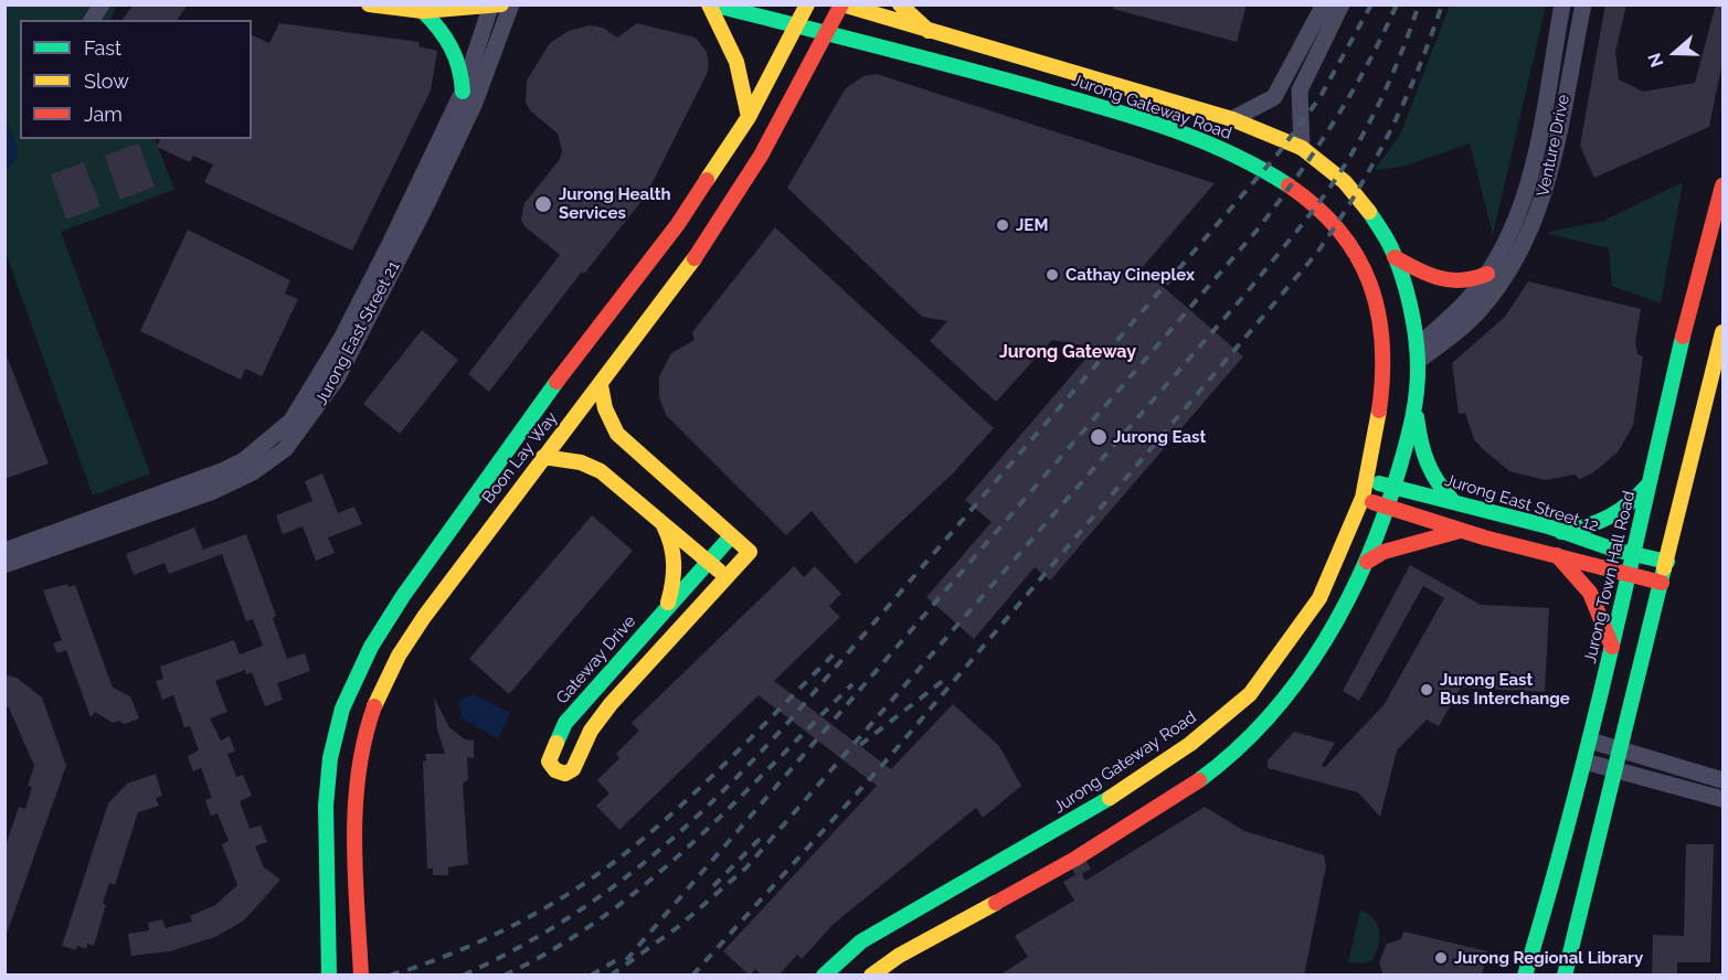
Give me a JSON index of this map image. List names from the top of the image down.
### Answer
{
  "streets": {
    "main road": [
      "Jurong Gateway Road",
      "Boon Lay Way",
      "Jurong East Street 12",
      "Jurong Town Hall Road",
      "Gateway Drive"
    ],
    "street": ["Venture Drive", "Jurong East Street 21"]
  },
  "crossings": [
    ["Jurong Gateway Road", "Venture Drive"],
    ["Jurong Gateway Road", "Boon Lay Way"],
    ["Jurong Gateway Road", "Jurong East Street 12"],
    ["Boon Lay Way", "Gateway Drive"],
    ["Jurong East Street 12", "Jurong Town Hall Road"]
  ],
  "districts": ["Jurong Gateway"],
  "places": [
    "Jurong Health Services",
    "JEM",
    "Cathay Cineplex",
    "Jurong East",
    "Jurong East Bus Interchange",
    "Jurong Regional Library"
  ],
  "legend": ["Fast", "Slow", "Jam"],
  "north": "left"
}
